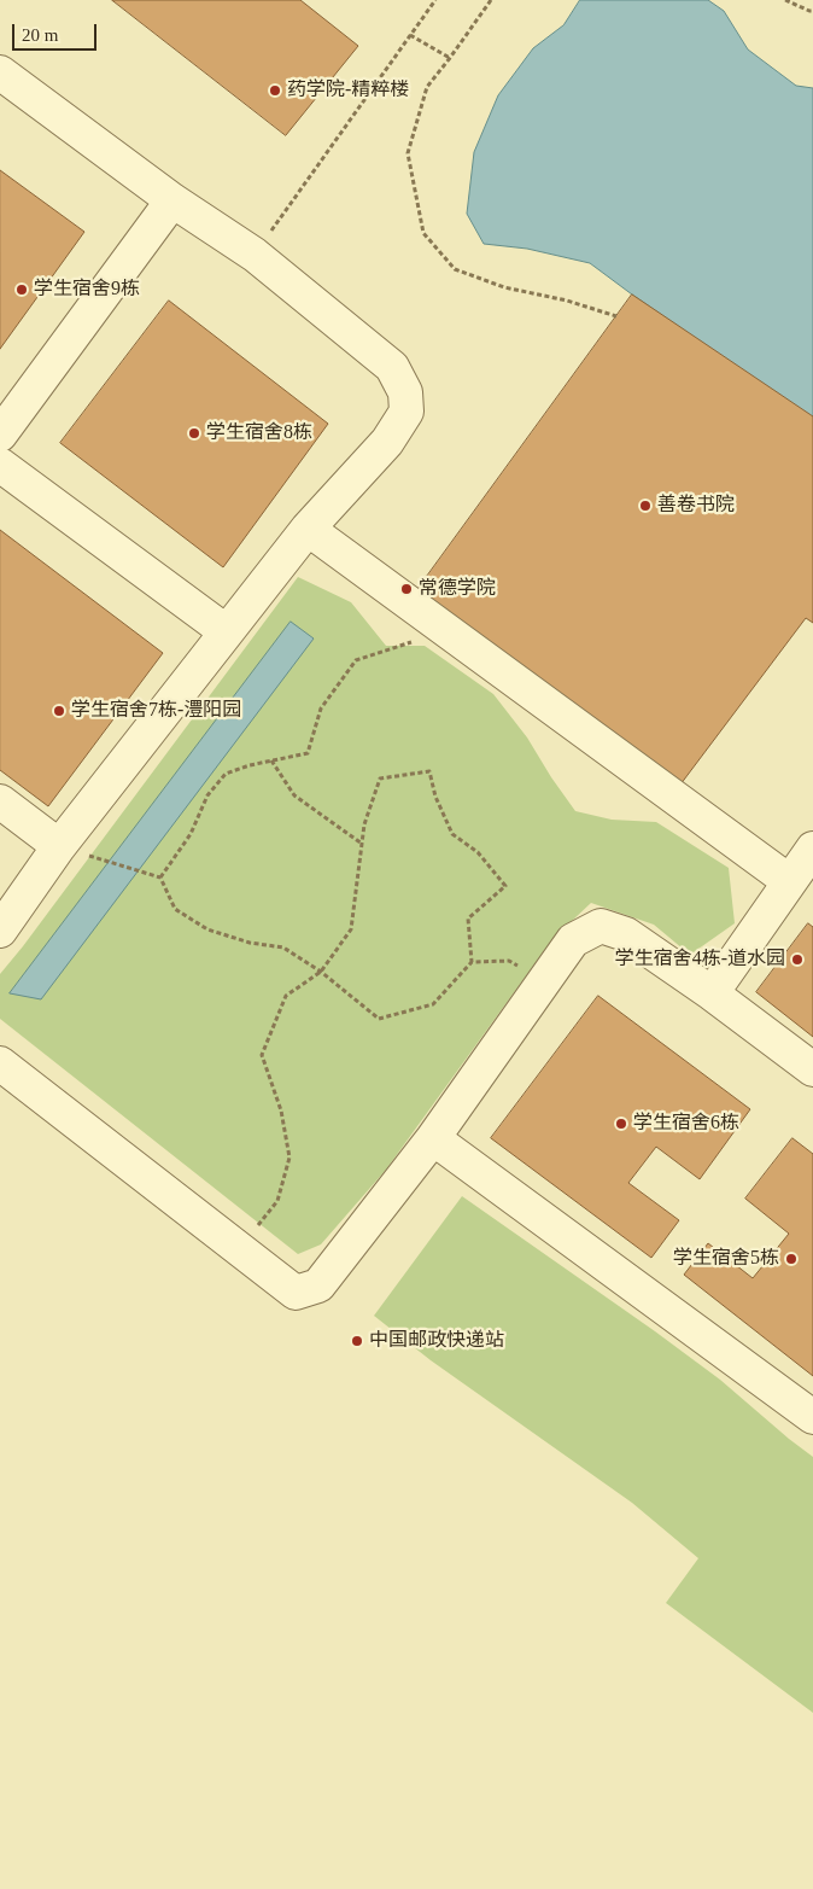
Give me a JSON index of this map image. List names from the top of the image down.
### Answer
{
  "places": [
    "药学院-精粹楼",
    "学生宿舍9栋",
    "学生宿舍8栋",
    "善卷书院",
    "常德学院",
    "学生宿舍7栋-澧阳园",
    "学生宿舍4栋-道水园",
    "学生宿舍6栋",
    "学生宿舍5栋",
    "中国邮政快递站"
  ],
  "scale_bar": "20 m"
}
